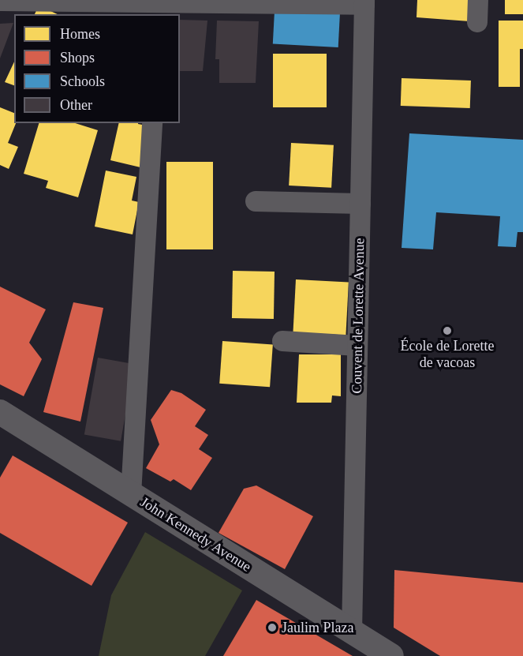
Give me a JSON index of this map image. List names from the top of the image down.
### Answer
{
  "streets": {
    "street": ["Couvent de Lorette Avenue", "John Kennedy Avenue"]
  },
  "crossings": [
    ["Couvent de Lorette Avenue", "John Kennedy Avenue"]
  ],
  "places": ["École de Lorette de vacoas", "Jaulim Plaza"],
  "legend": [
    "Homes",
    "Shops",
    "Schools",
    "Other"
  ]
}
